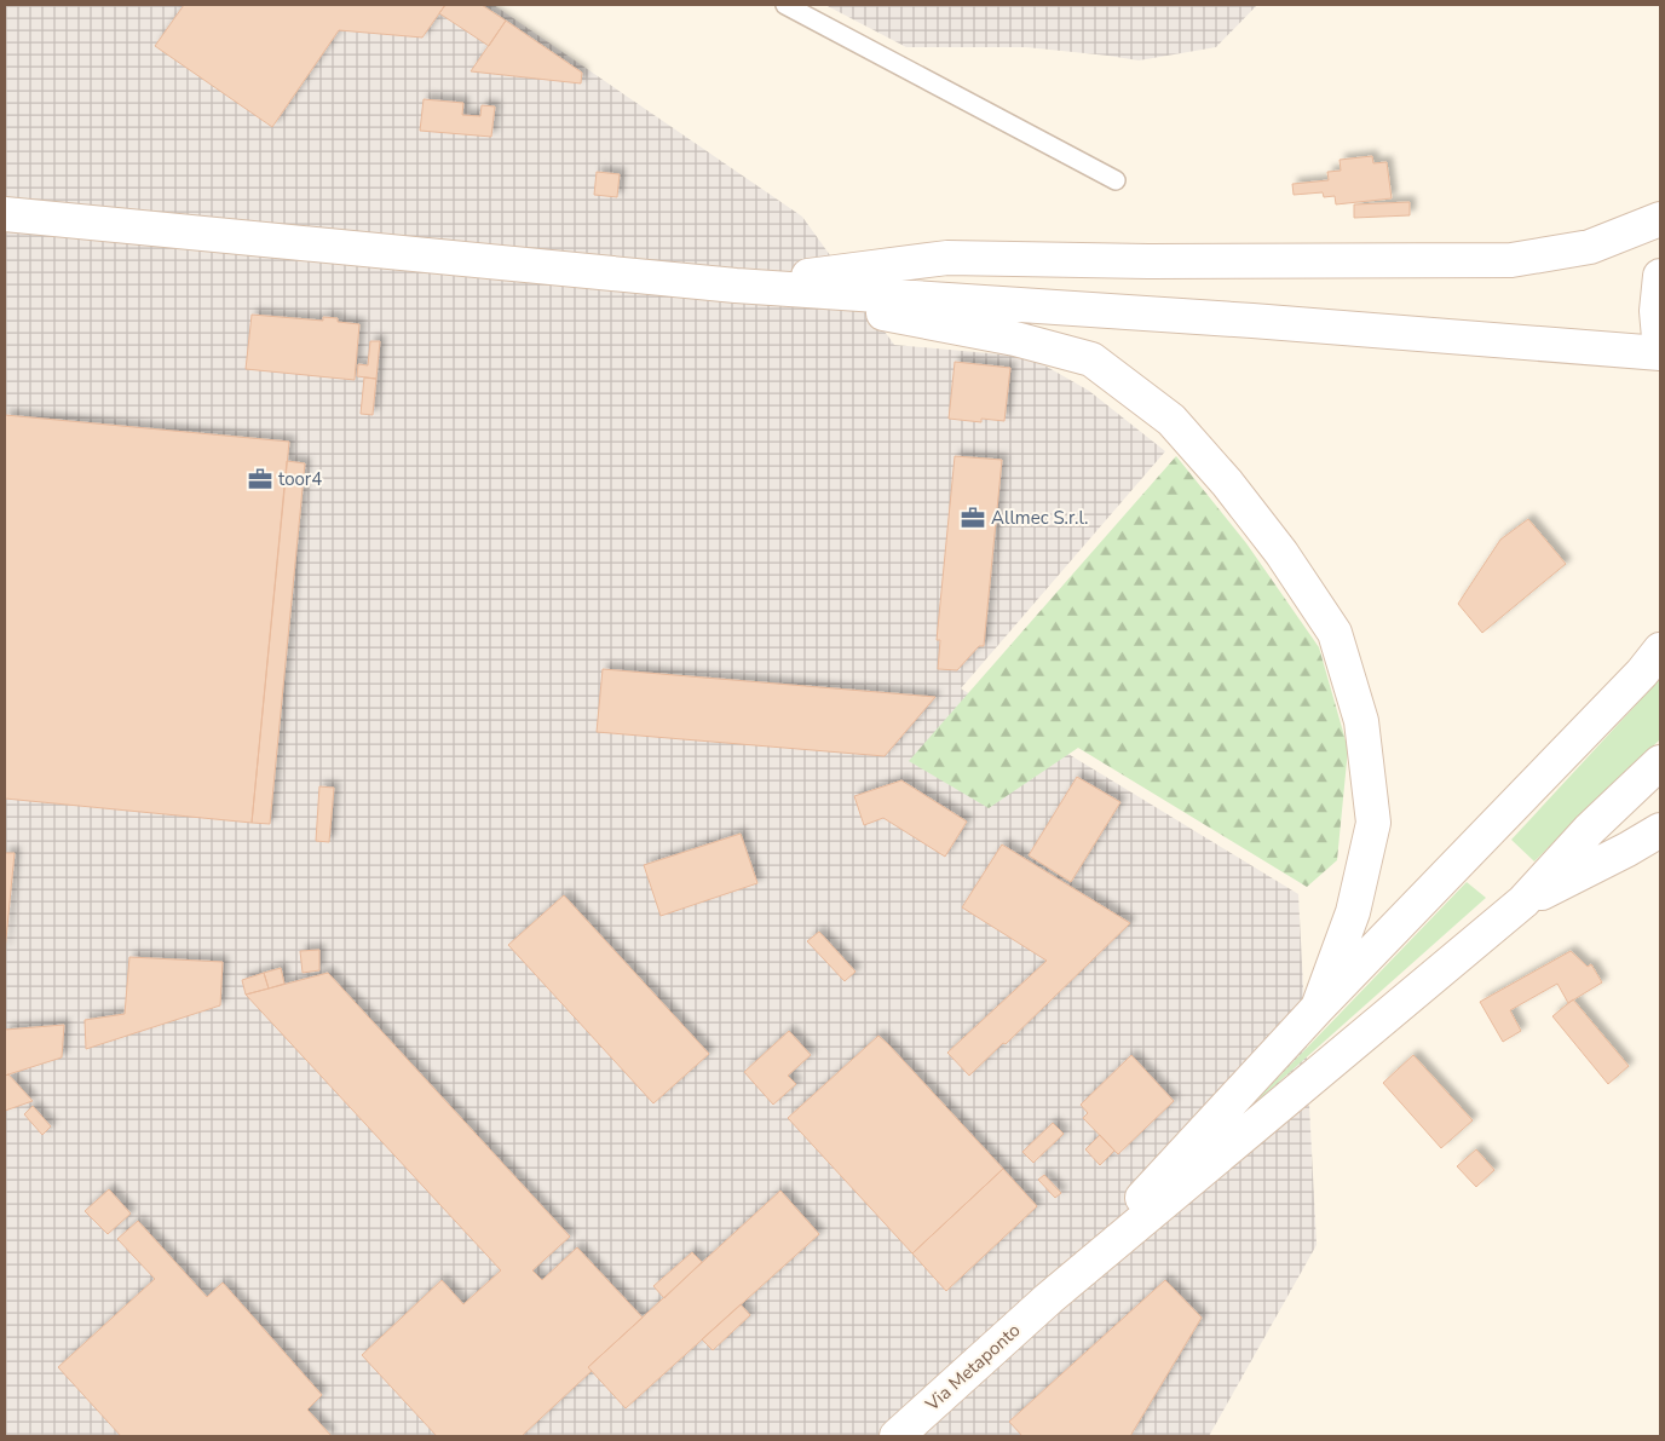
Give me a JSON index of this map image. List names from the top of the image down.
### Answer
{
  "streets": {
    "main road": ["Via Metaponto"]
  },
  "places": {
    "office": ["toor4", "Allmec S.r.l."]
  }
}
